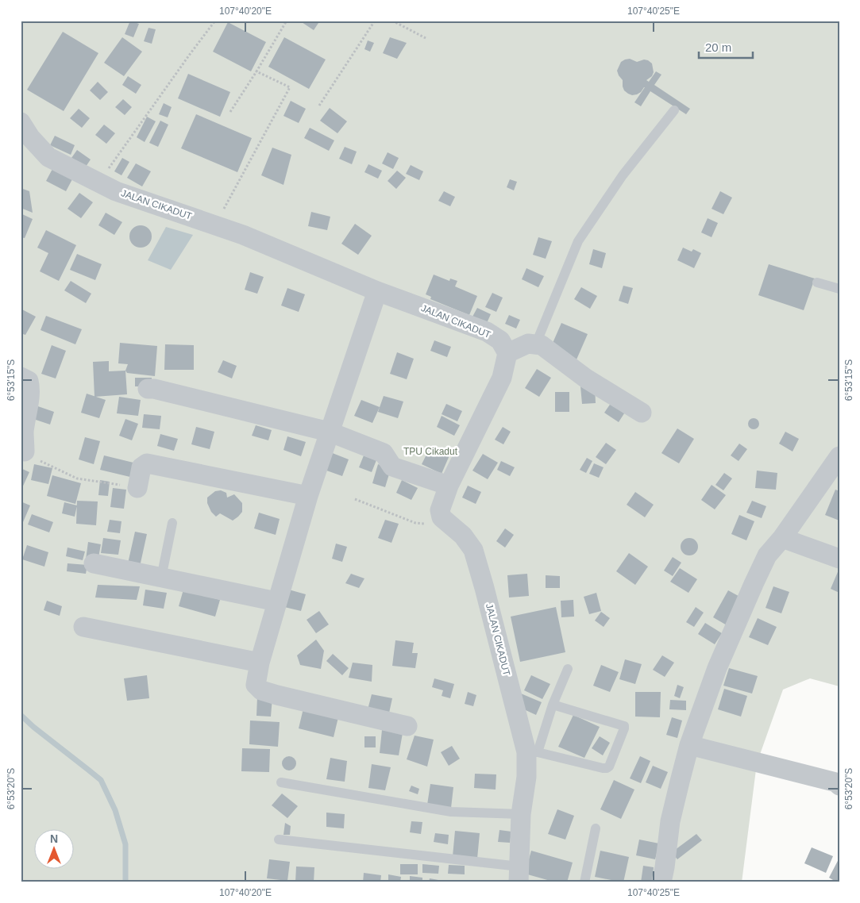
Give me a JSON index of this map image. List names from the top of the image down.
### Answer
{
  "streets": {
    "street": ["JALAN CIKADUT"]
  },
  "parks": ["TPU Cikadut"],
  "scale_bar": "20 m",
  "north": "top",
  "coordinates": [
    "107°40'20\"E",
    "107°40'25\"E",
    "6°53'15\"S",
    "6°53'20\"S"
  ]
}
